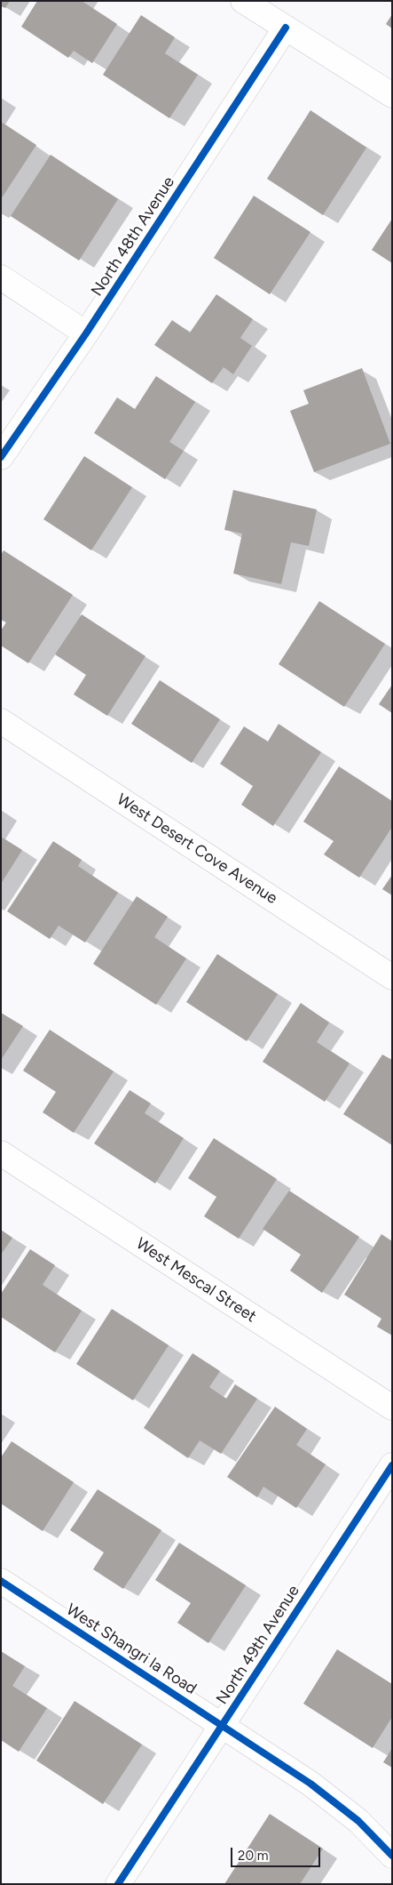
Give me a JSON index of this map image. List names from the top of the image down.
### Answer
{
  "streets": {
    "street": [
      "North 48th Avenue",
      "West Desert Cove Avenue",
      "West Mescal Street",
      "North 49th Avenue",
      "West Shangri la Road"
    ]
  },
  "crossings": [
    ["North 49th Avenue", "West Shangri la Road"]
  ],
  "scale_bar": "20 m"
}
